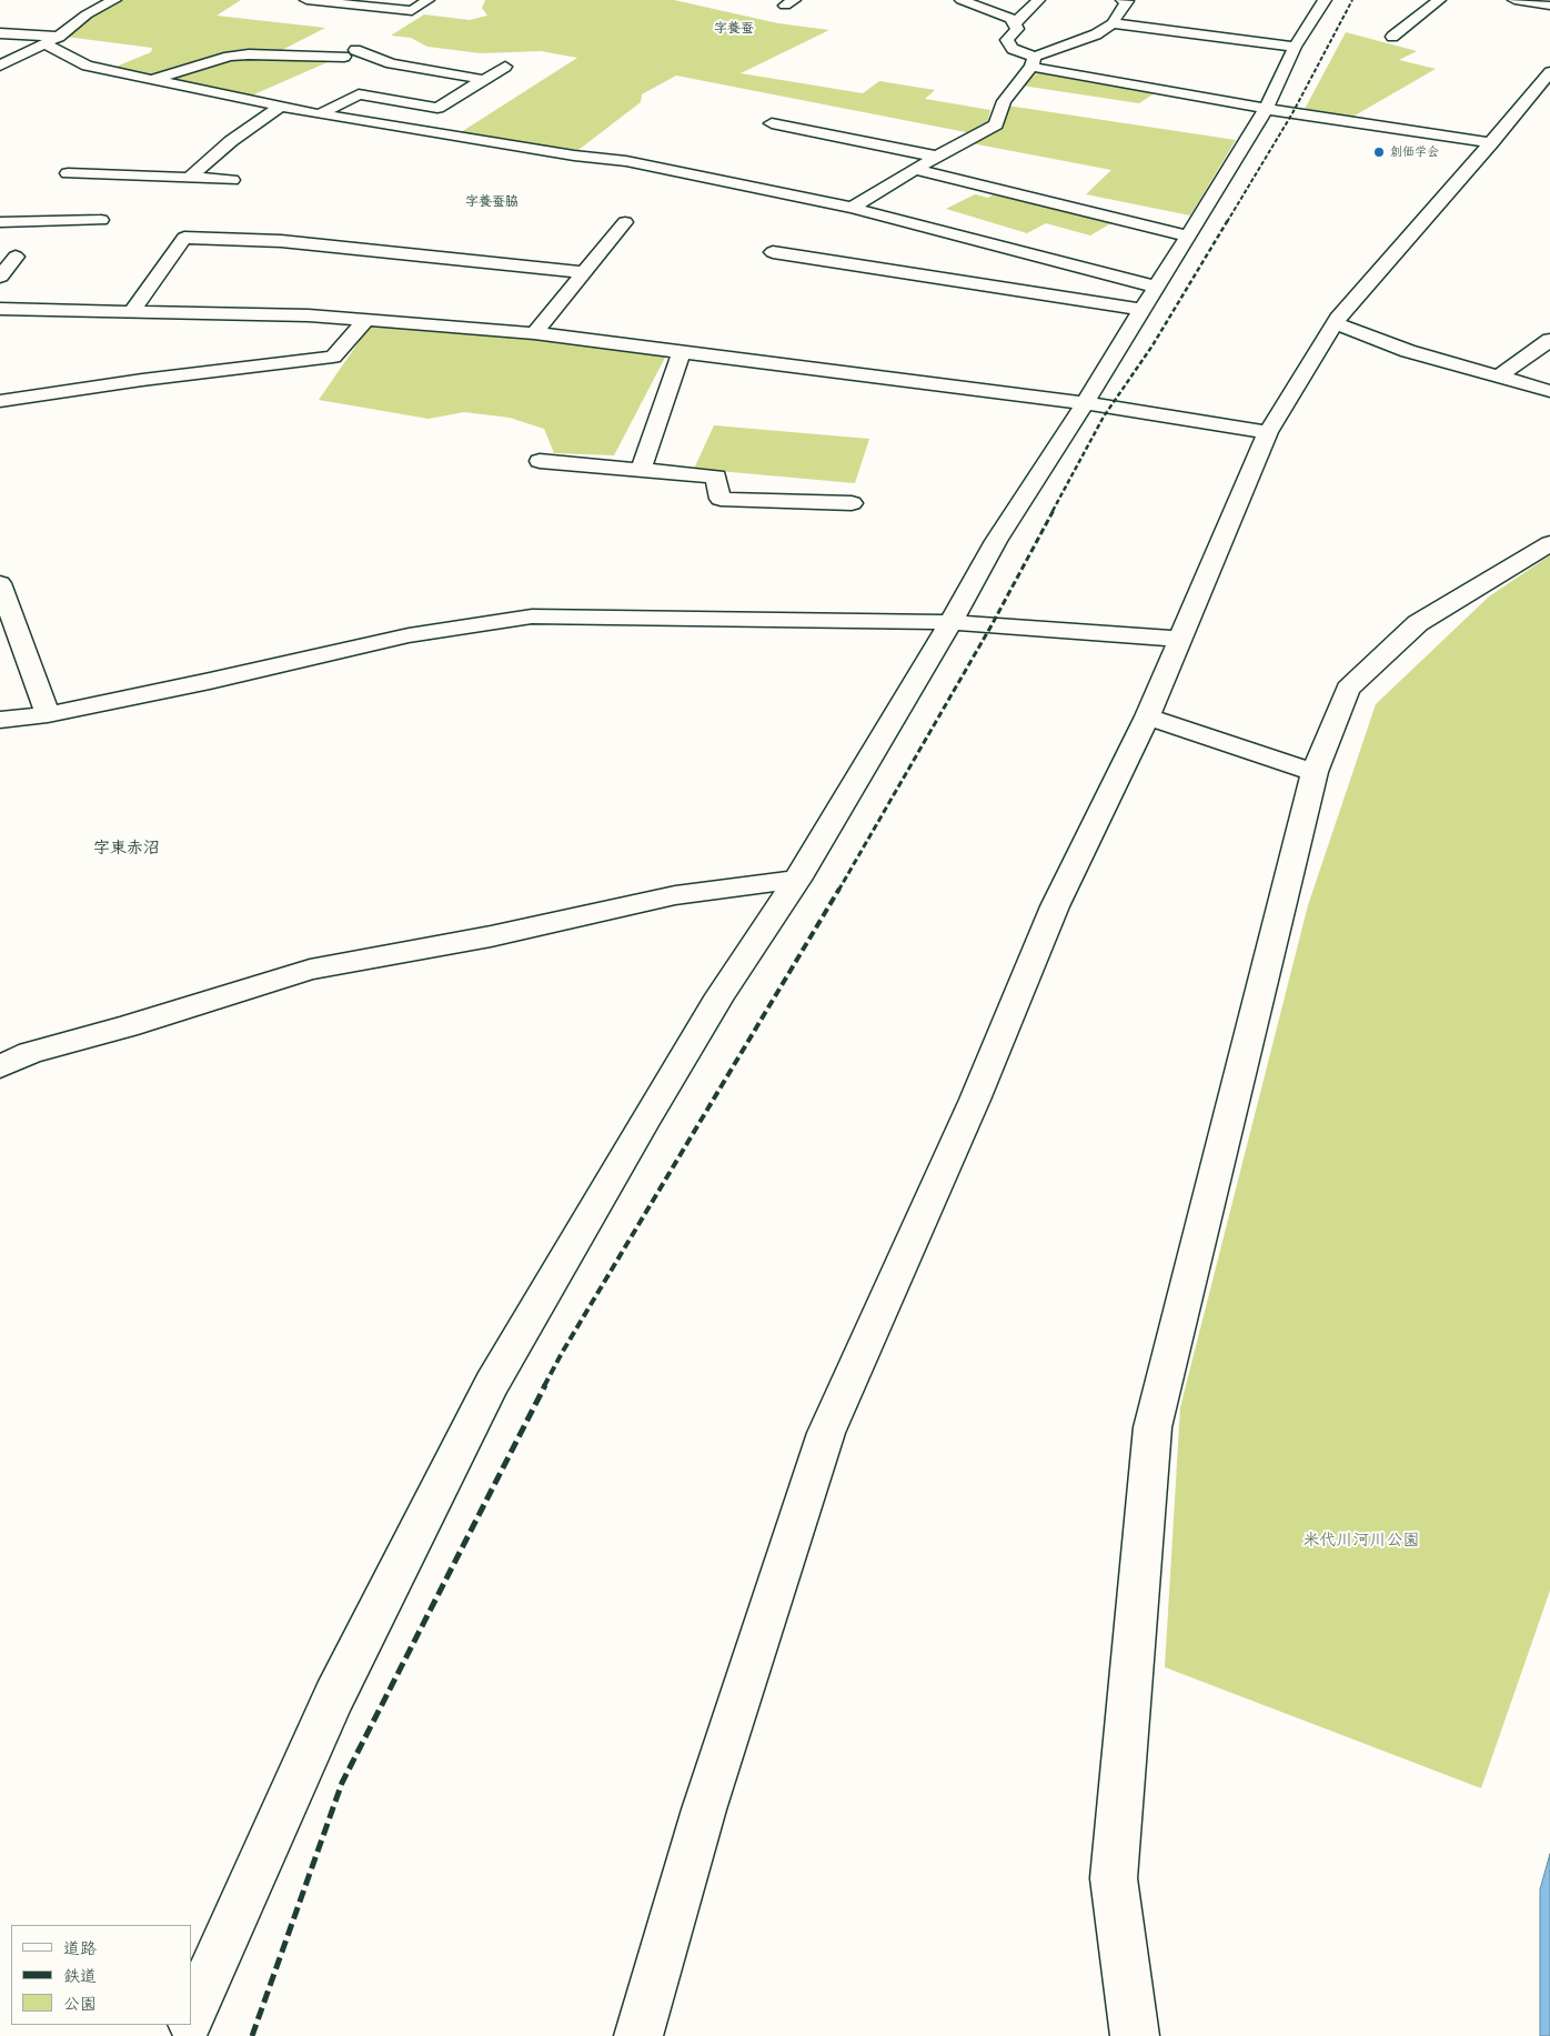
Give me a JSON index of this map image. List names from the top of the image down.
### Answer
{
  "districts": ["字養蚕", "字養蚕脇", "字東赤沼"],
  "parks": ["米代川河川公園"],
  "places": ["創価学会"],
  "legend": ["道路", "鉄道", "公園"]
}
